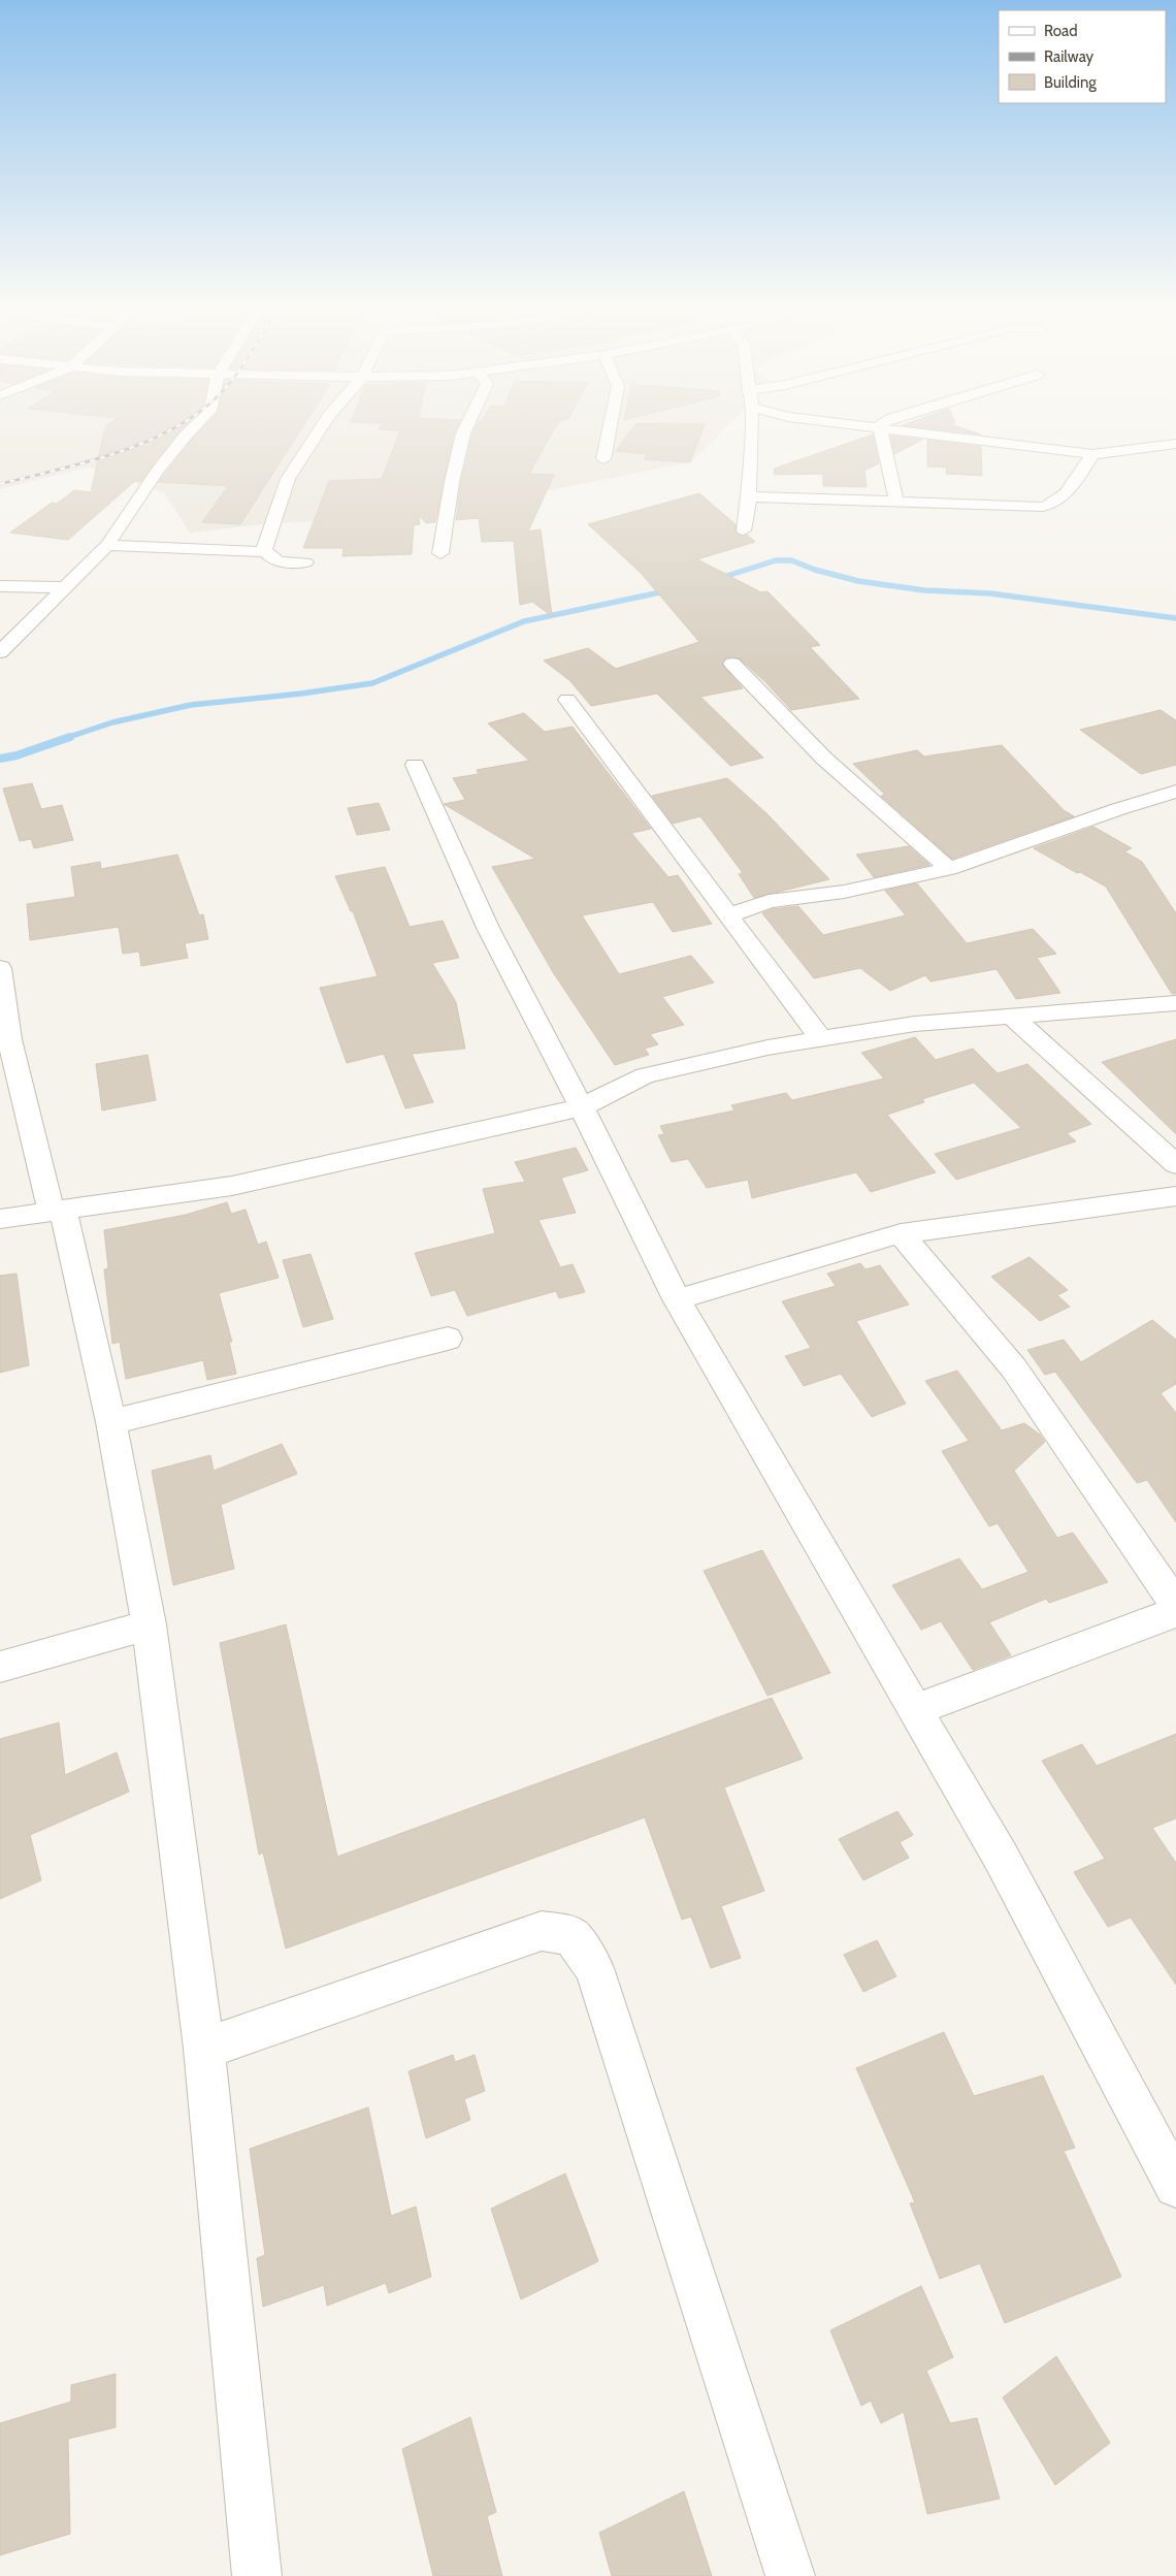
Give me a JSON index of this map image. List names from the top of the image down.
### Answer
{
  "legend": ["Road", "Railway", "Building"]
}
